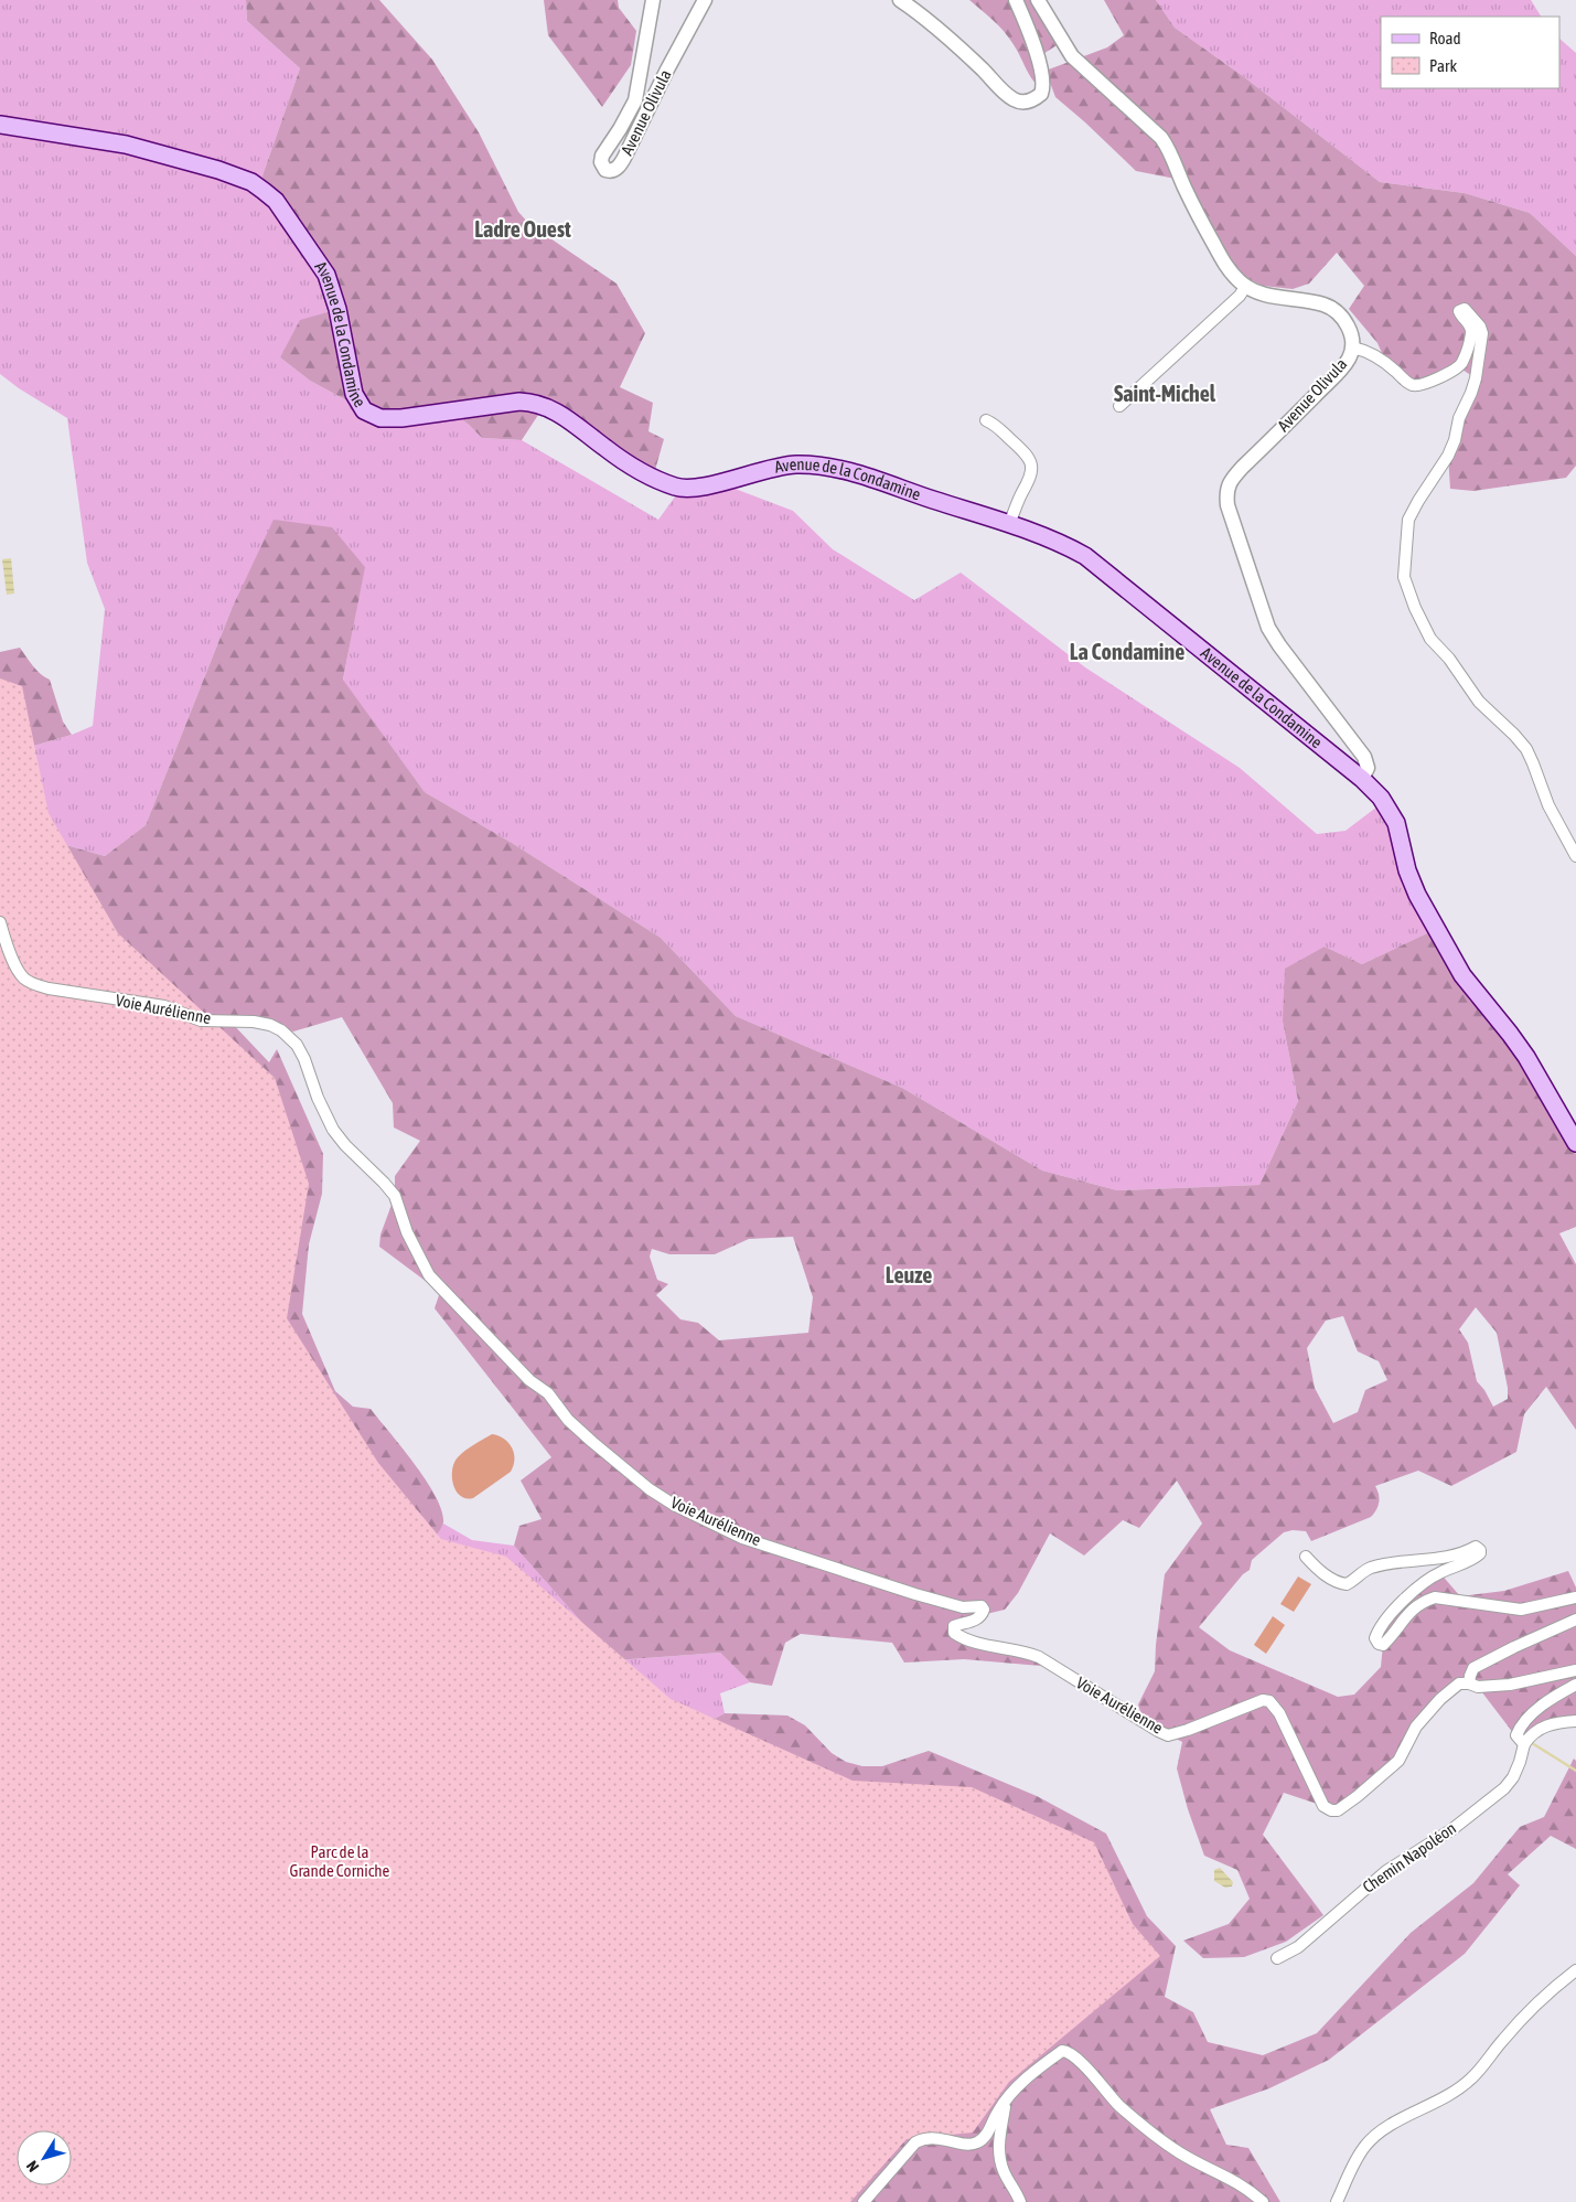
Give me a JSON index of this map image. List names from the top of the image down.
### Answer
{
  "streets": {
    "main road": ["Avenue de la Condamine"],
    "street": ["Avenue Olivula", "Voie Aurélienne", "Chemin Napoléon"]
  },
  "crossings": [
    ["Avenue Olivula", "Avenue de la Condamine"]
  ],
  "districts": [
    "Ladre Ouest",
    "Saint-Michel",
    "La Condamine",
    "Leuze"
  ],
  "parks": ["Parc de la Grande Corniche"],
  "legend": ["Road", "Park"],
  "north": "bottom left"
}
